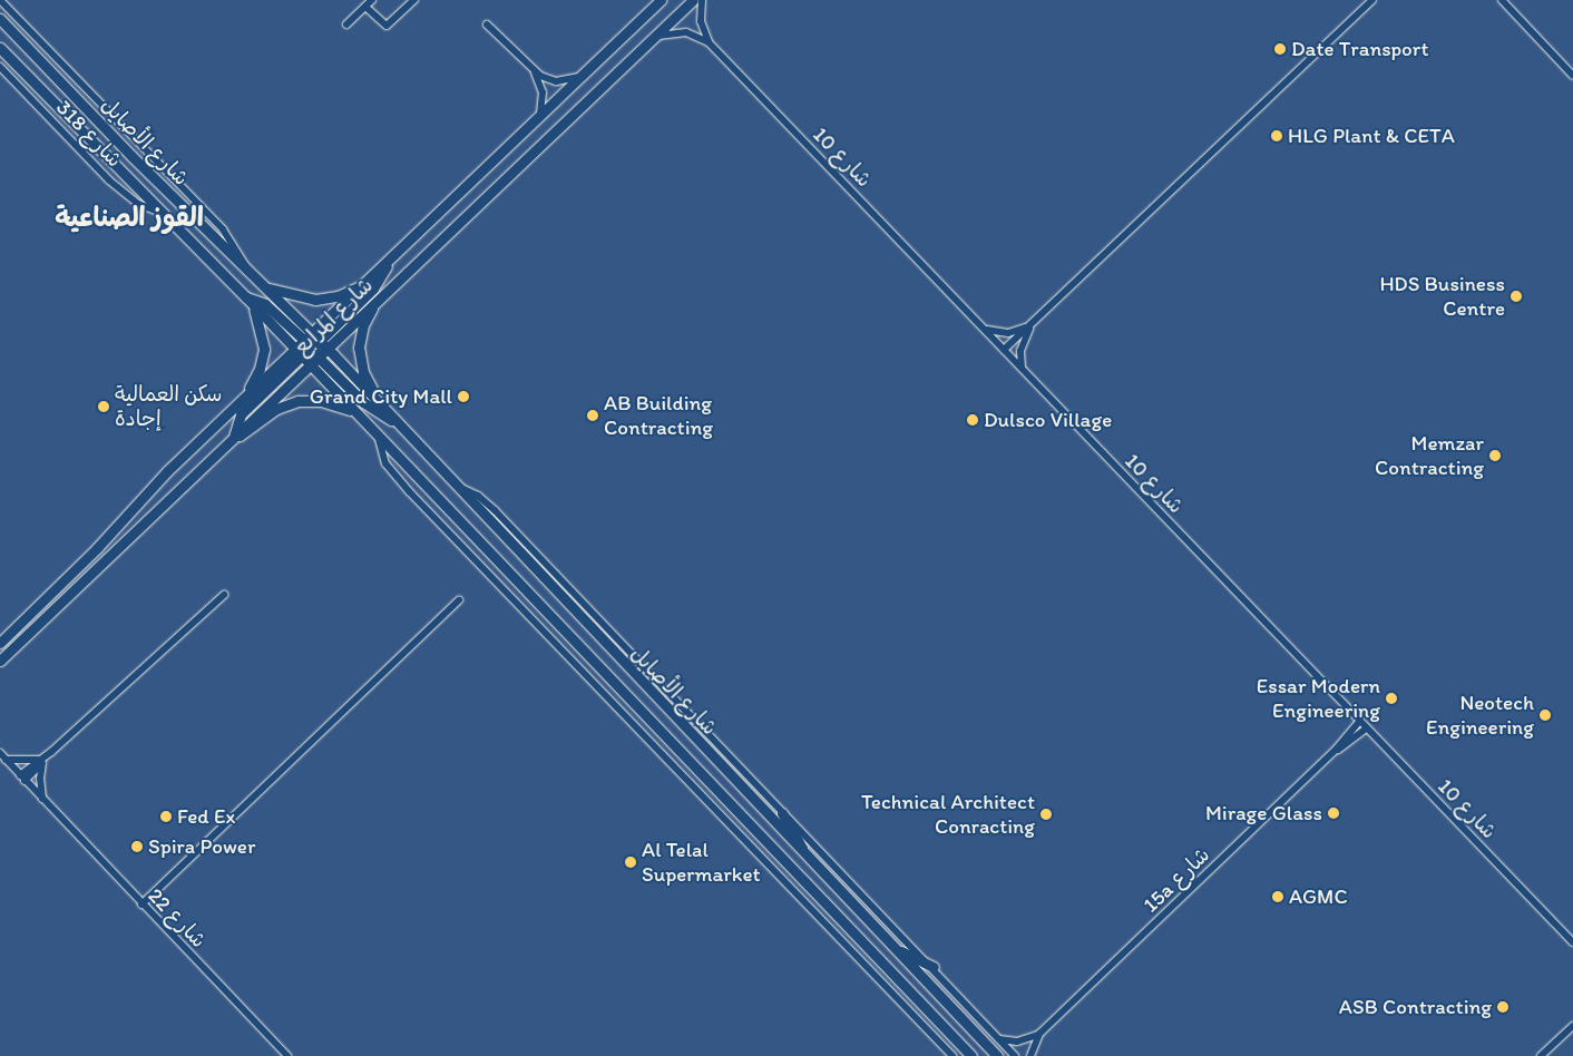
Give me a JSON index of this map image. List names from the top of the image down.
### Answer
{
  "streets": {
    "main road": ["شارع الأصايل", "شارع المرابع"],
    "street": [
      "شارع 318",
      "شارع 10",
      "15a شارع",
      "شارع 22"
    ]
  },
  "crossings": [
    ["شارع 318", "شارع الأصايل"],
    ["شارع الأصايل", "شارع المرابع"],
    ["شارع 10", "شارع المرابع"],
    ["شارع 10", "15a شارع"]
  ],
  "districts": ["القوز الصناعية"],
  "places": [
    "Date Transport",
    "HLG Plant & CETA",
    "HDS Business Centre",
    "Grand City Mall",
    "سكن العمالية إجادة",
    "AB Building Contracting",
    "Dulsco Village",
    "Memzar Contracting",
    "Essar Modern Engineering",
    "Neotech Engineering",
    "Mirage Glass",
    "Technical Architect Conracting",
    "Fed Ex",
    "Spira Power",
    "Al Telal Supermarket",
    "AGMC",
    "ASB Contracting"
  ]
}
